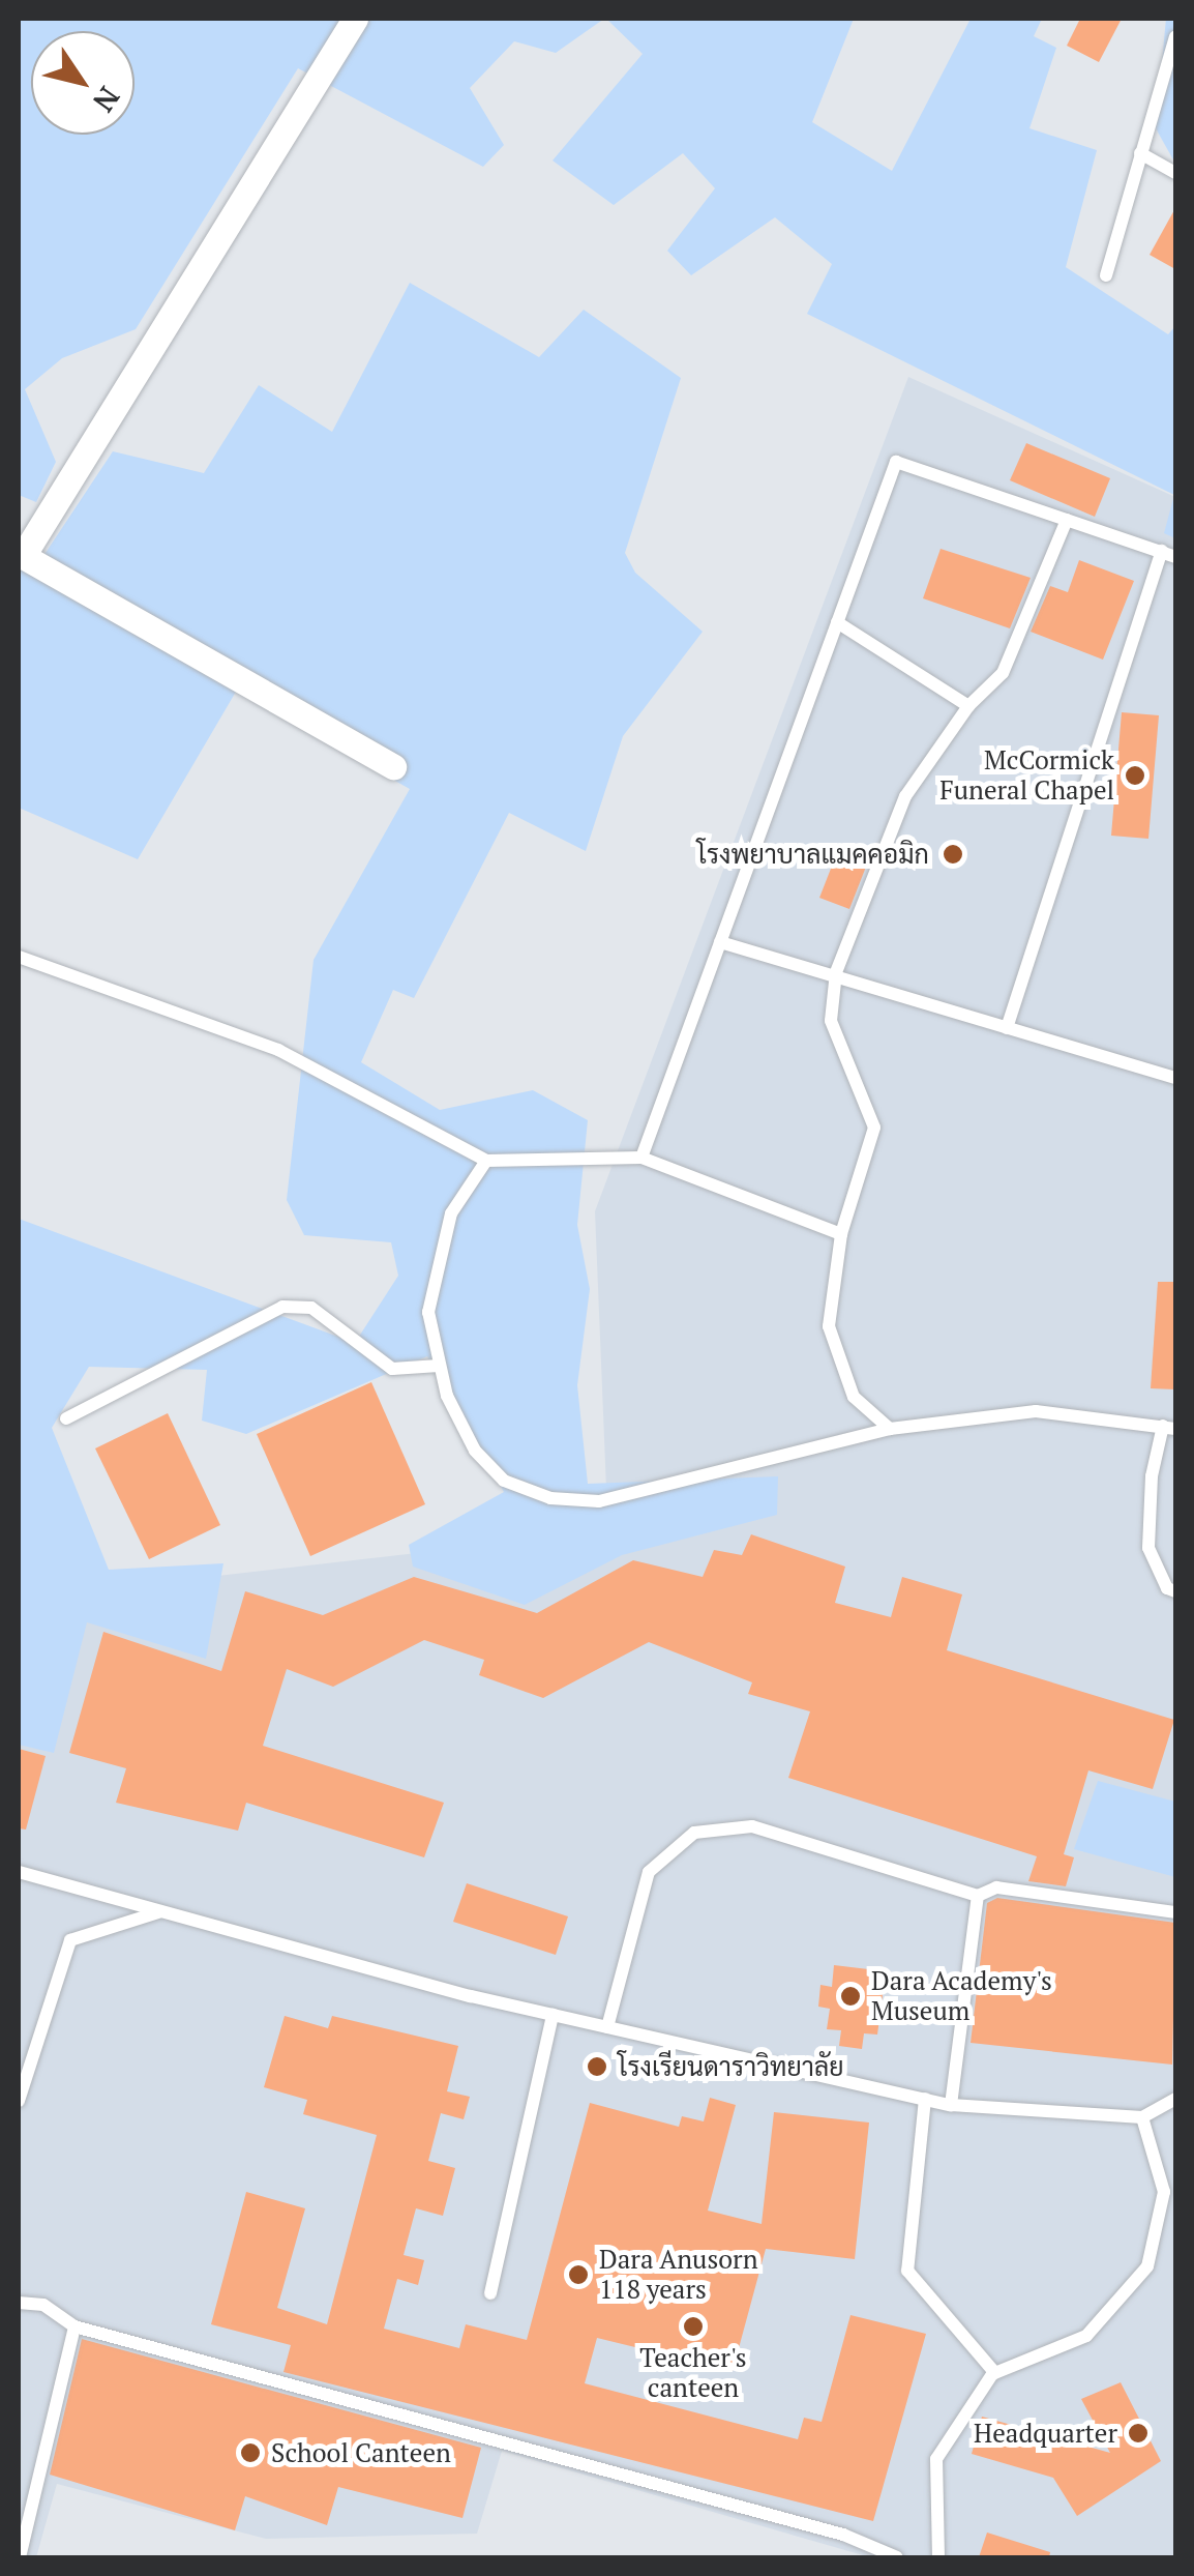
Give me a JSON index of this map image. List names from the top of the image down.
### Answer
{
  "places": [
    "McCormick Funeral Chapel",
    "โรงพยาบาลแมคคอมิก",
    "Dara Academy's Museum",
    "โรงเรียนดาราวิทยาลัย",
    "Dara Anusorn 118 years",
    "Teacher's canteen",
    "Headquarter",
    "School Canteen"
  ],
  "north": "bottom right"
}
